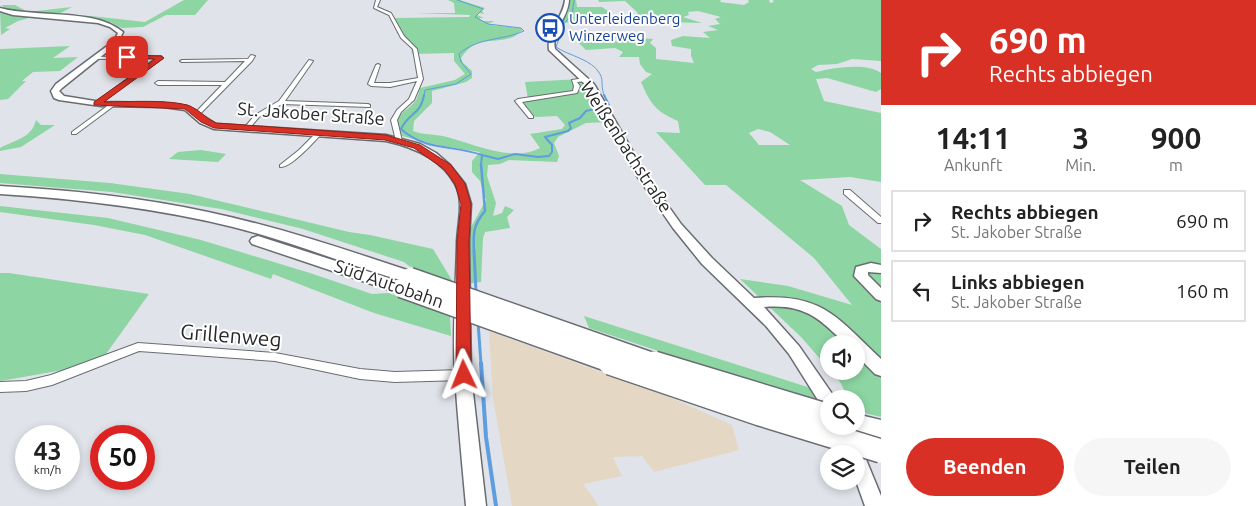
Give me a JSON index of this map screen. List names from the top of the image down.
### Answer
{
  "streets": {
    "highway": ["Süd Autobahn"],
    "main road": ["St. Jakober Straße", "Weißenbachstraße"],
    "street": ["Grillenweg"]
  },
  "crossings": [
    ["St. Jakober Straße", "Grillenweg"]
  ],
  "places": {
    "bus stop": ["Unterleidenberg Winzerweg"]
  },
  "page": {
    "turn": ["690 m", "Rechts abbiegen"],
    "eta": [
      "14:11",
      "Ankunft",
      "3",
      "Min.",
      "900",
      "m"
    ],
    "list": [
      {
        "name": "Rechts abbiegen",
        "note": "St. Jakober Straße",
        "value": "690 m"
      },
      {
        "name": "Links abbiegen",
        "note": "St. Jakober Straße",
        "value": "160 m"
      }
    ],
    "speed": "43 km/h",
    "limit": "50",
    "buttons": ["Beenden", "Teilen"]
  }
}
